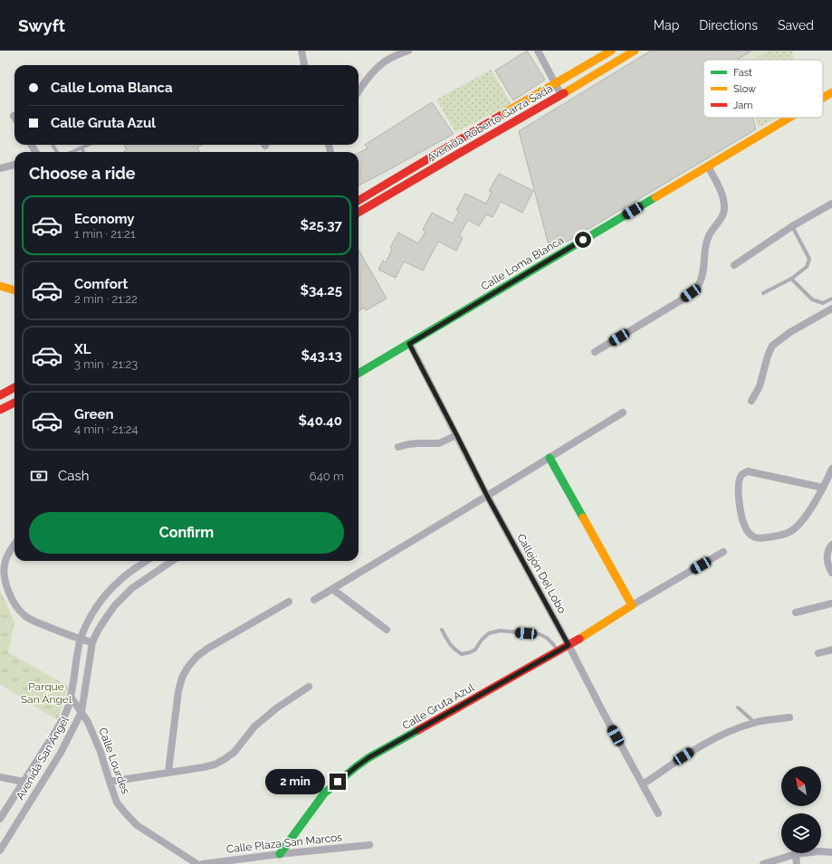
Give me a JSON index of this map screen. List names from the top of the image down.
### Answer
{
  "streets": {
    "street": [
      "Avenida Roberto Garza Sada",
      "Calle Loma Blanca",
      "Callejón Del Lobo",
      "Calle Gruta Azul",
      "Avenida San Ángel",
      "Calle Lourdes",
      "Calle Plaza San Marcos"
    ]
  },
  "crossings": [
    ["Calle Loma Blanca", "Callejón Del Lobo"],
    ["Callejón Del Lobo", "Calle Gruta Azul"],
    ["Calle Gruta Azul", "Calle Plaza San Marcos"],
    ["Avenida San Ángel", "Calle Lourdes"]
  ],
  "parks": ["Parque San Ángel"],
  "legend": ["Fast", "Slow", "Jam"],
  "north": "top left",
  "page": {
    "header": "Swyft",
    "nav": ["Map", "Directions", "Saved"],
    "banner": ["Calle Loma Blanca", "Calle Gruta Azul"],
    "heading": "Choose a ride",
    "list": [
      {
        "name": "Economy",
        "note": "1 min · 21:21",
        "value": "$25.37"
      },
      {
        "name": "Comfort",
        "note": "2 min · 21:22",
        "value": "$34.25"
      },
      {
        "name": "XL",
        "note": "3 min · 21:23",
        "value": "$43.13"
      },
      {
        "name": "Green",
        "note": "4 min · 21:24",
        "value": "$40.40"
      }
    ],
    "pay": ["Cash", "640 m"],
    "buttons": "Confirm",
    "bubble": "2 min"
  }
}
